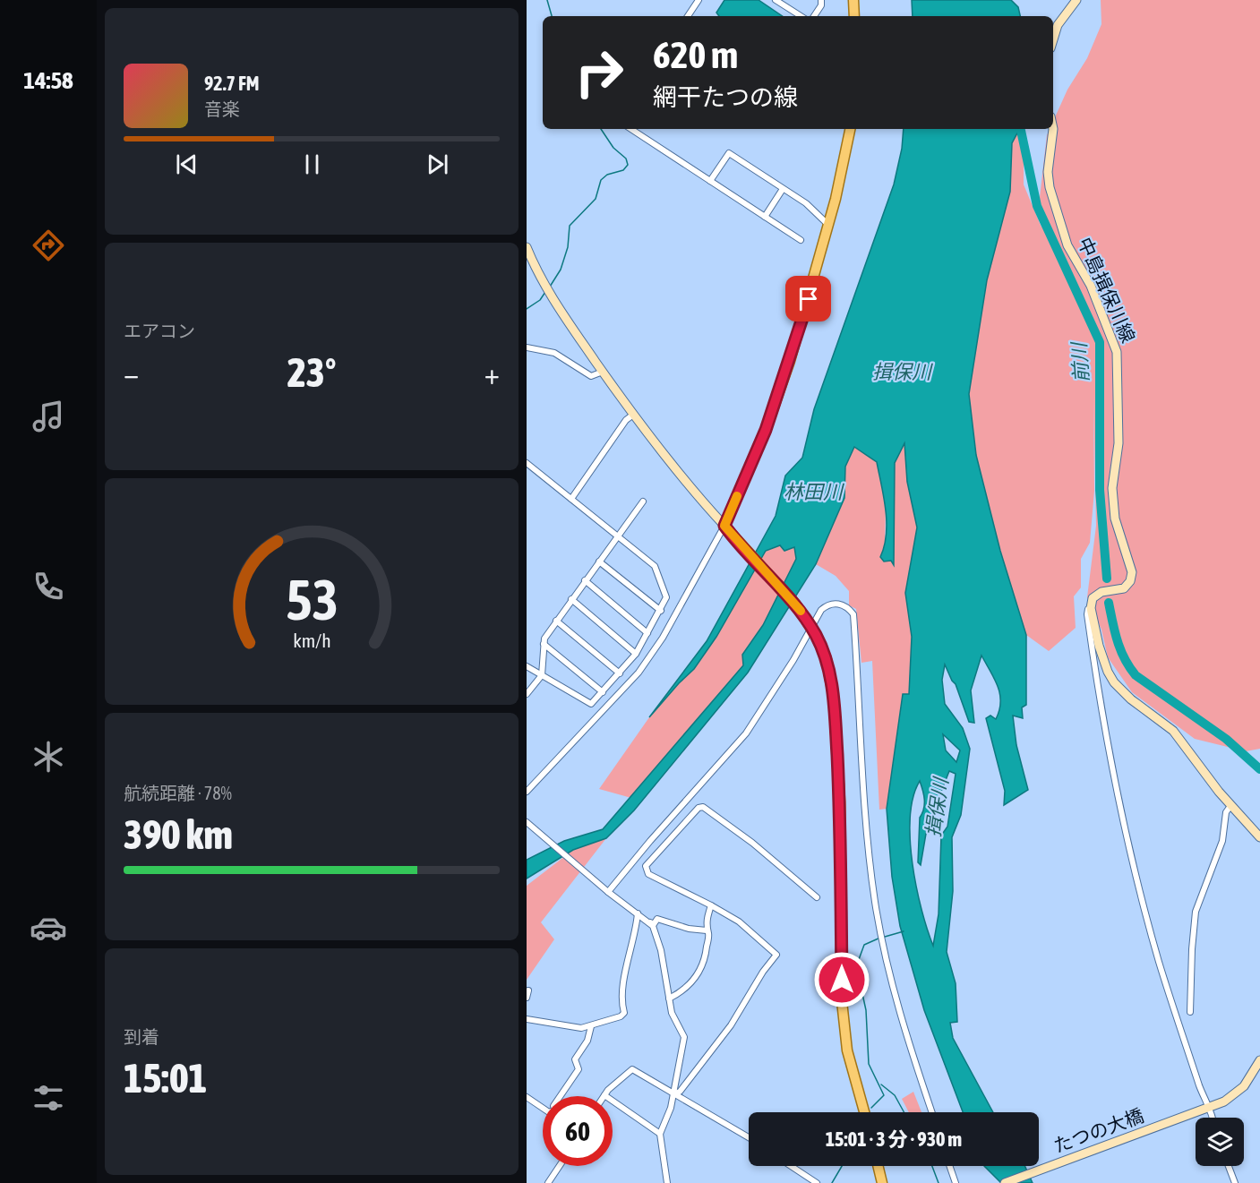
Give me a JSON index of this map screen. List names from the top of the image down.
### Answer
{
  "streets": {
    "main road": ["中島揖保川線", "たつの大橋"]
  },
  "water": ["前川", "揖保川", "林田川"],
  "page": {
    "tabs": "14:58",
    "turn": ["620 m", "網干たつの線"],
    "song": ["92.7 FM", "音楽"],
    "tile": [
      "エアコン",
      ["航続距離 · 78%", "390 km"],
      ["到着", "15:01"]
    ],
    "heat": ["−", "23°", "+"],
    "limit": "60",
    "trip": "15:01 · 3 分 · 930 m",
    "gauge": ["53", "km/h"]
  }
}
